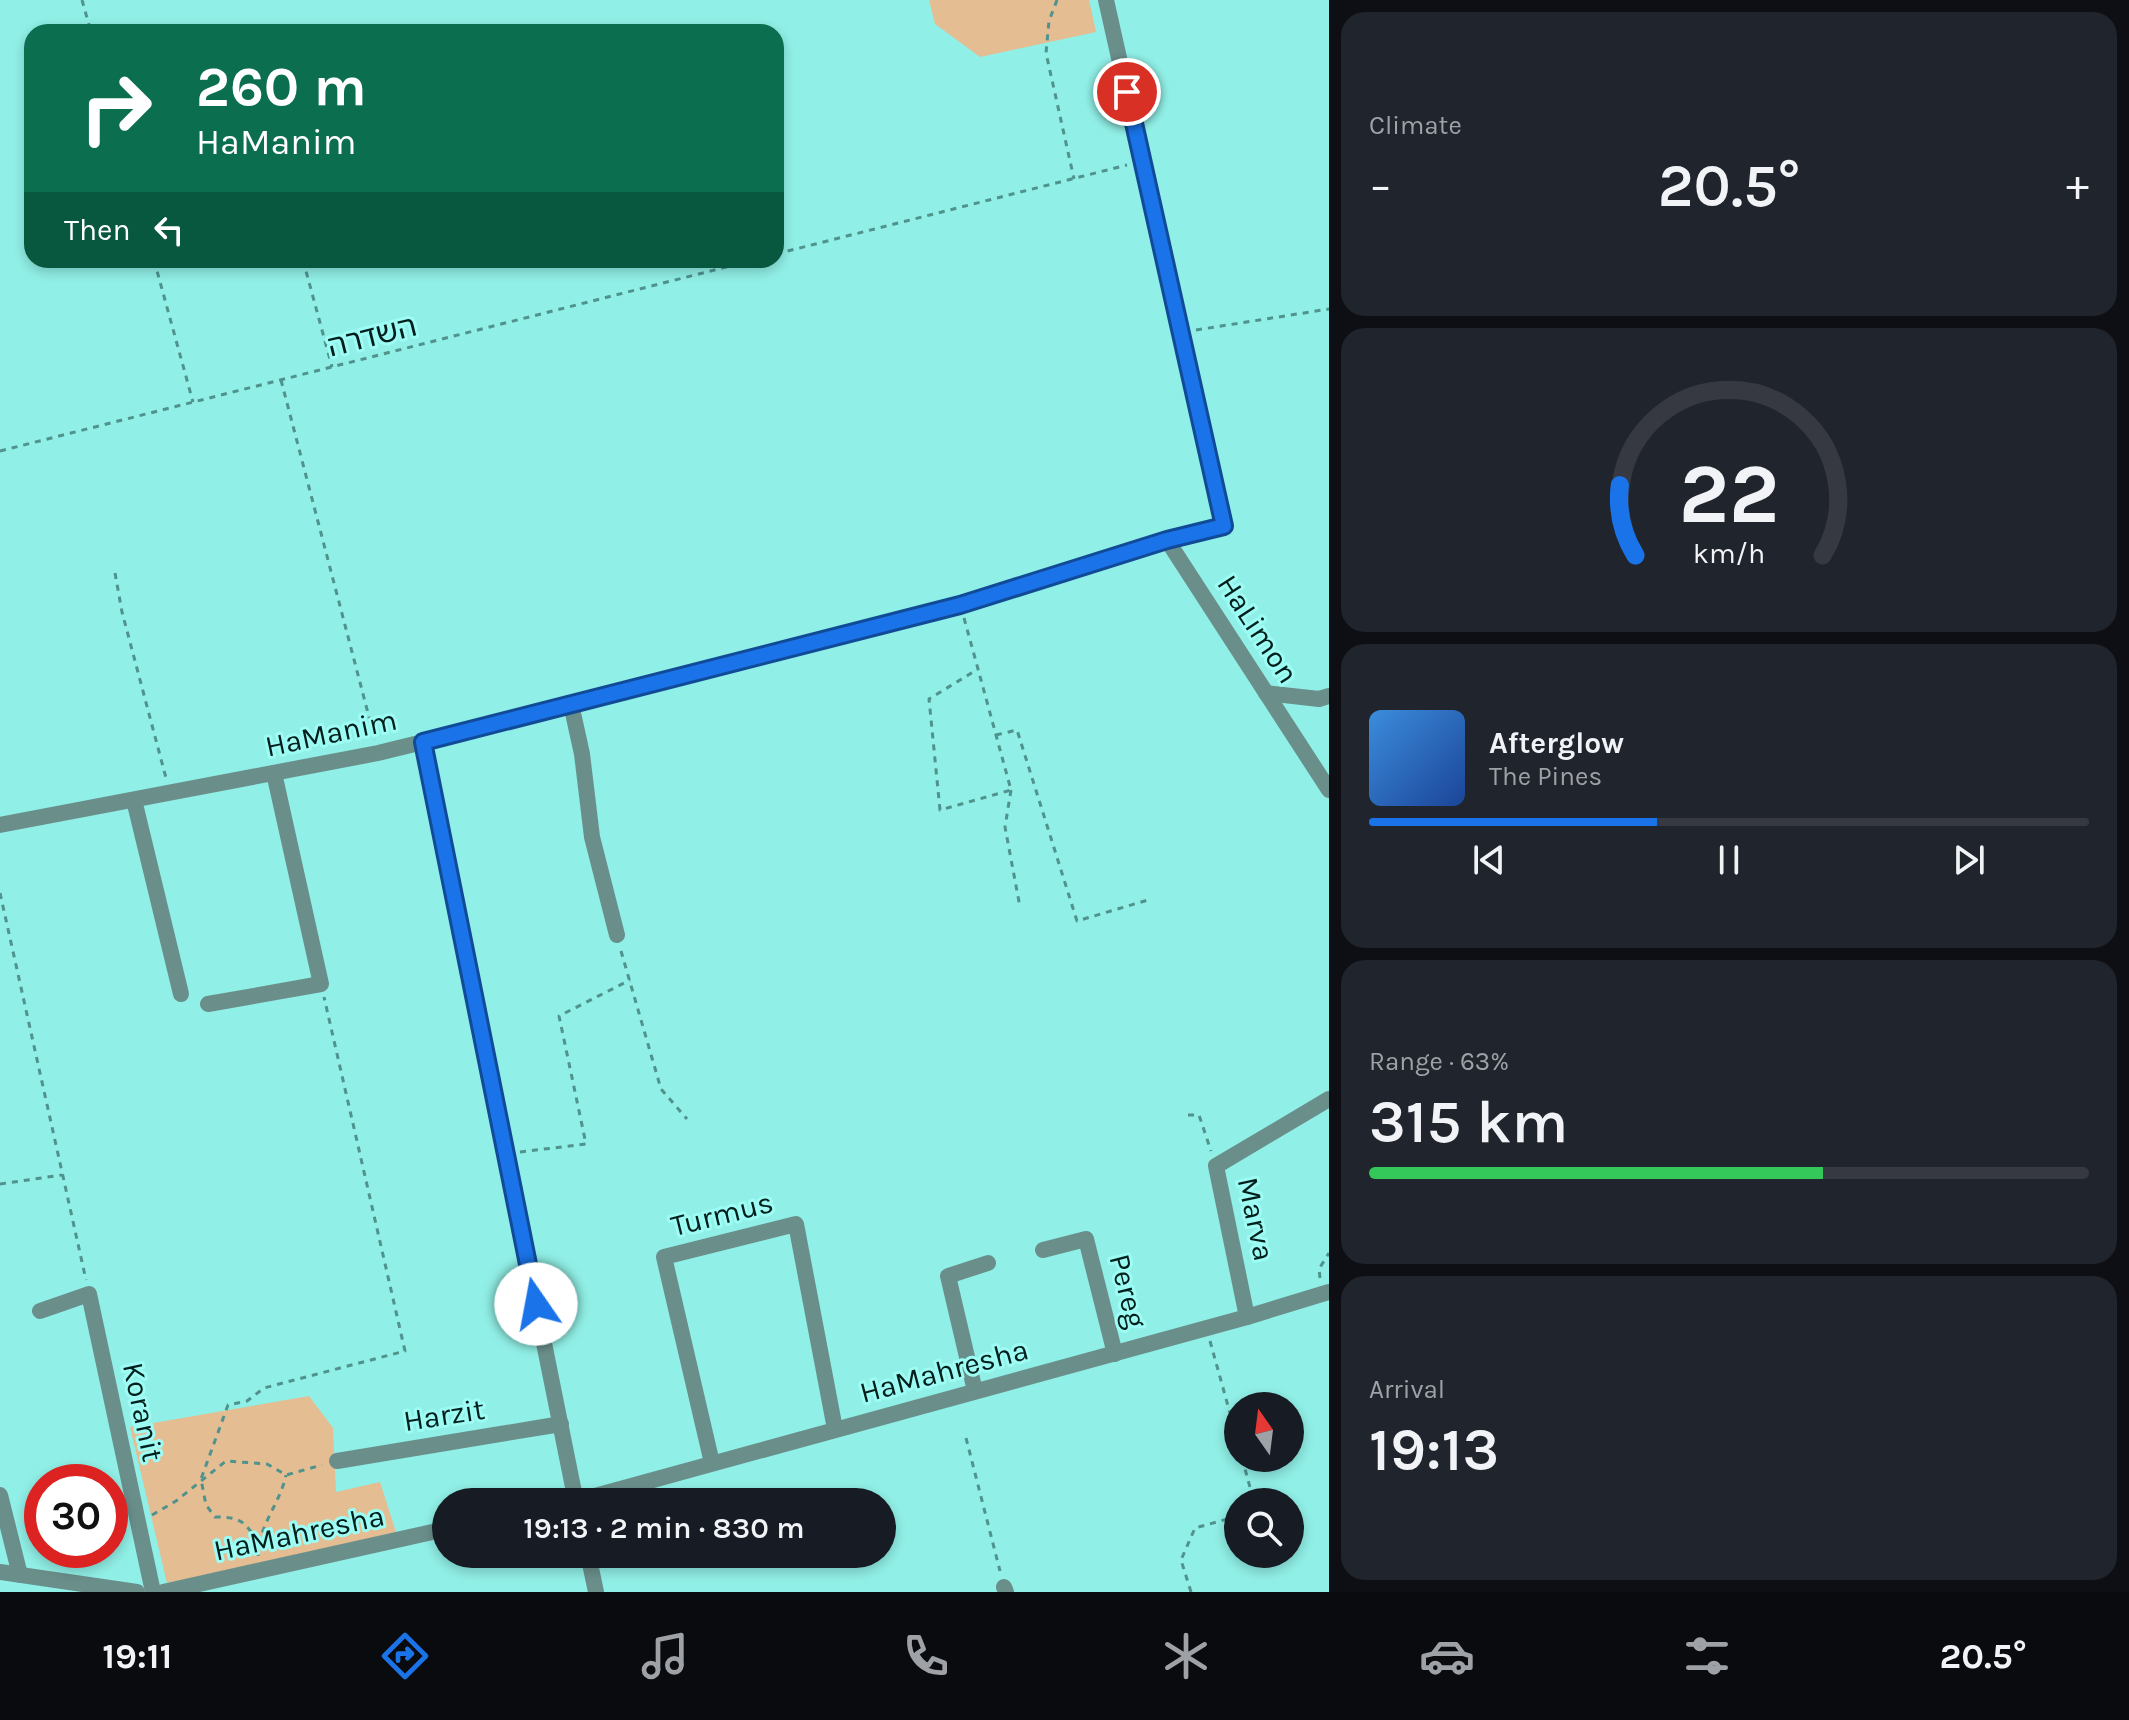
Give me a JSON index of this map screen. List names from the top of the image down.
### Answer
{
  "streets": {
    "street": [
      "HaLimon",
      "HaManim",
      "Turmus",
      "Marva",
      "Pereg",
      "HaMahresha",
      "Koranit",
      "Harzit"
    ],
    "path": ["השדרה"]
  },
  "crossings": [
    ["HaLimon", "HaManim"],
    ["Turmus", "HaMahresha"],
    ["Marva", "HaMahresha"],
    ["Pereg", "HaMahresha"]
  ],
  "north": "top",
  "page": {
    "tile": [
      "Climate",
      ["Range · 63%", "315 km"],
      ["Arrival", "19:13"]
    ],
    "turn": ["260 m", "HaManim"],
    "heat": ["−", "20.5°", "+"],
    "then": "Then",
    "song": ["Afterglow", "The Pines"],
    "limit": "30",
    "trip": "19:13 · 2 min · 830 m",
    "tabs": ["19:11", "20.5°"],
    "gauge": ["22", "km/h"]
  }
}
